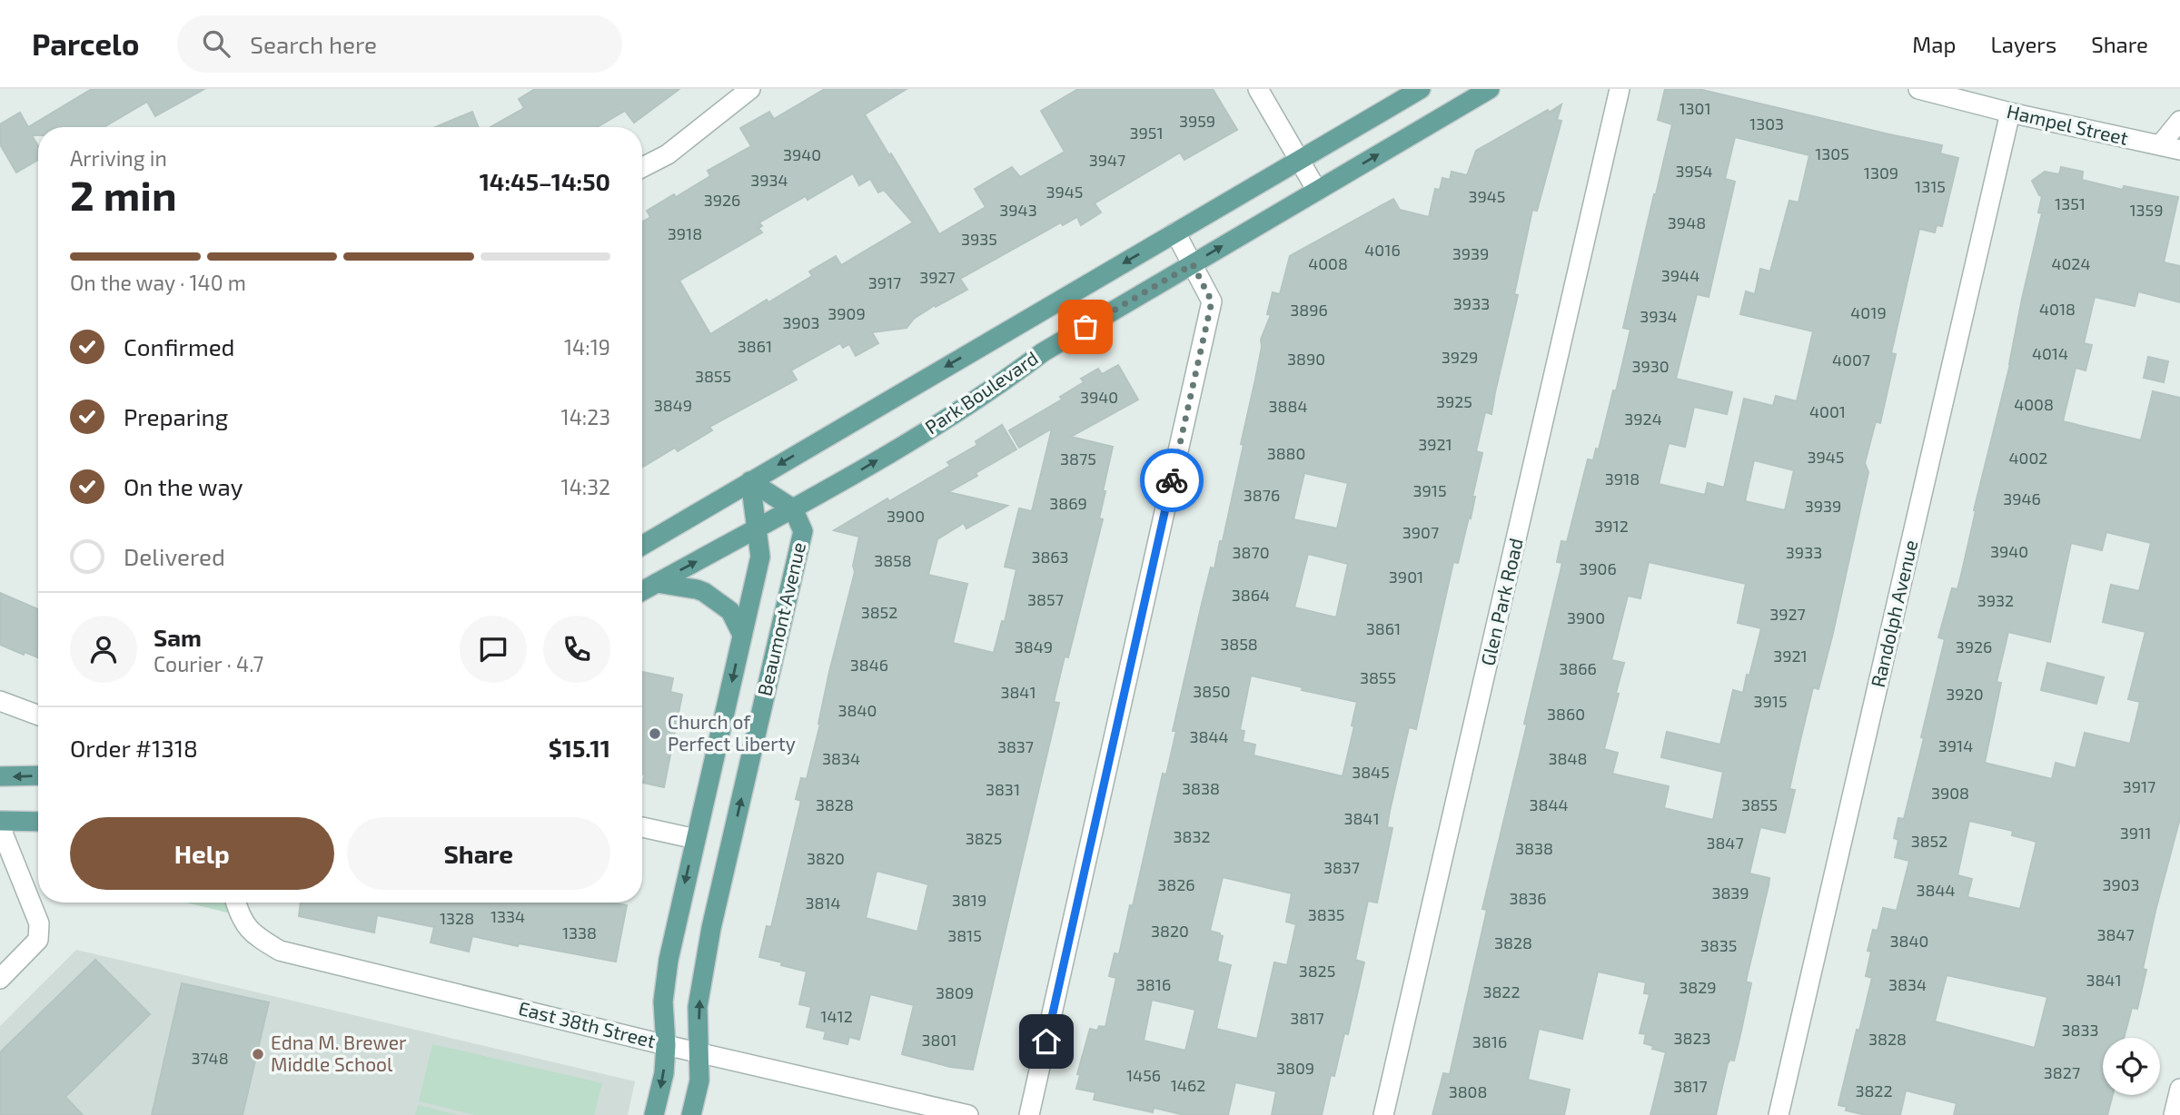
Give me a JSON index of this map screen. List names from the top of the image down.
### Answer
{
  "streets": {
    "main road": ["Park Boulevard", "Beaumont Avenue"],
    "street": [
      "Hampel Street",
      "Glen Park Road",
      "Randolph Avenue",
      "East 38th Street"
    ]
  },
  "crossings": [
    ["Hampel Street", "Randolph Avenue"],
    ["Park Boulevard", "Beaumont Avenue"],
    ["Beaumont Avenue", "East 38th Street"]
  ],
  "places": ["Church of Perfect Liberty", "Edna M. Brewer Middle School"],
  "house_numbers": [
    "1301",
    "3959",
    "1303",
    "3951",
    "1305",
    "3940",
    "3947",
    "3954",
    "1309",
    "3934",
    "1315",
    "3945",
    "3945",
    "3926",
    "1351",
    "3943",
    "1359",
    "3948",
    "3918",
    "3935",
    "4016",
    "3939",
    "4008",
    "4024",
    "3944",
    "3927",
    "3917",
    "3933",
    "4018",
    "3896",
    "4019",
    "3909",
    "3934",
    "3903",
    "3861",
    "4014",
    "3929",
    "3890",
    "4007",
    "3930",
    "3855",
    "3940",
    "3925",
    "4008",
    "3849",
    "3884",
    "4001",
    "3924",
    "3921",
    "3880",
    "3945",
    "4002",
    "3875",
    "3918",
    "3915",
    "3876",
    "3946",
    "3869",
    "3939",
    "3900",
    "3912",
    "3907",
    "3940",
    "3870",
    "3933",
    "3863",
    "3858",
    "3906",
    "3901",
    "3864",
    "3857",
    "3932",
    "3852",
    "3927",
    "3900",
    "3861",
    "3858",
    "3849",
    "3926",
    "3921",
    "3846",
    "3866",
    "3855",
    "3850",
    "3841",
    "3920",
    "3915",
    "3840",
    "3860",
    "3844",
    "3914",
    "3837",
    "3834",
    "3848",
    "3845",
    "3917",
    "3838",
    "3831",
    "3908",
    "3828",
    "3844",
    "3855",
    "3841",
    "3911",
    "3832",
    "3825",
    "3852",
    "3847",
    "3838",
    "3820",
    "3837",
    "3826",
    "3903",
    "3844",
    "3839",
    "3836",
    "3819",
    "3814",
    "3835",
    "1334",
    "1328",
    "3820",
    "1338",
    "3847",
    "3815",
    "3840",
    "3828",
    "3835",
    "3825",
    "3841",
    "3816",
    "3834",
    "3829",
    "3822",
    "3809",
    "1412",
    "3817",
    "3833",
    "3823",
    "3828",
    "3801",
    "3816",
    "3748",
    "3809",
    "3827",
    "1456",
    "1462",
    "3817",
    "3822",
    "3808"
  ],
  "page": {
    "header": "Parcelo",
    "search": "Search here",
    "nav": ["Map", "Layers", "Share"],
    "heading": ["2 min", "Arriving in", "14:45–14:50"],
    "panel": [
      "Sam",
      "Courier · 4.7",
      "Order #1318",
      "$15.11"
    ],
    "bar": "On the way · 140 m",
    "list": [
      ["Confirmed", "14:19"],
      ["Preparing", "14:23"],
      ["On the way", "14:32"],
      "Delivered"
    ],
    "buttons": ["Help", "Share"]
  }
}
